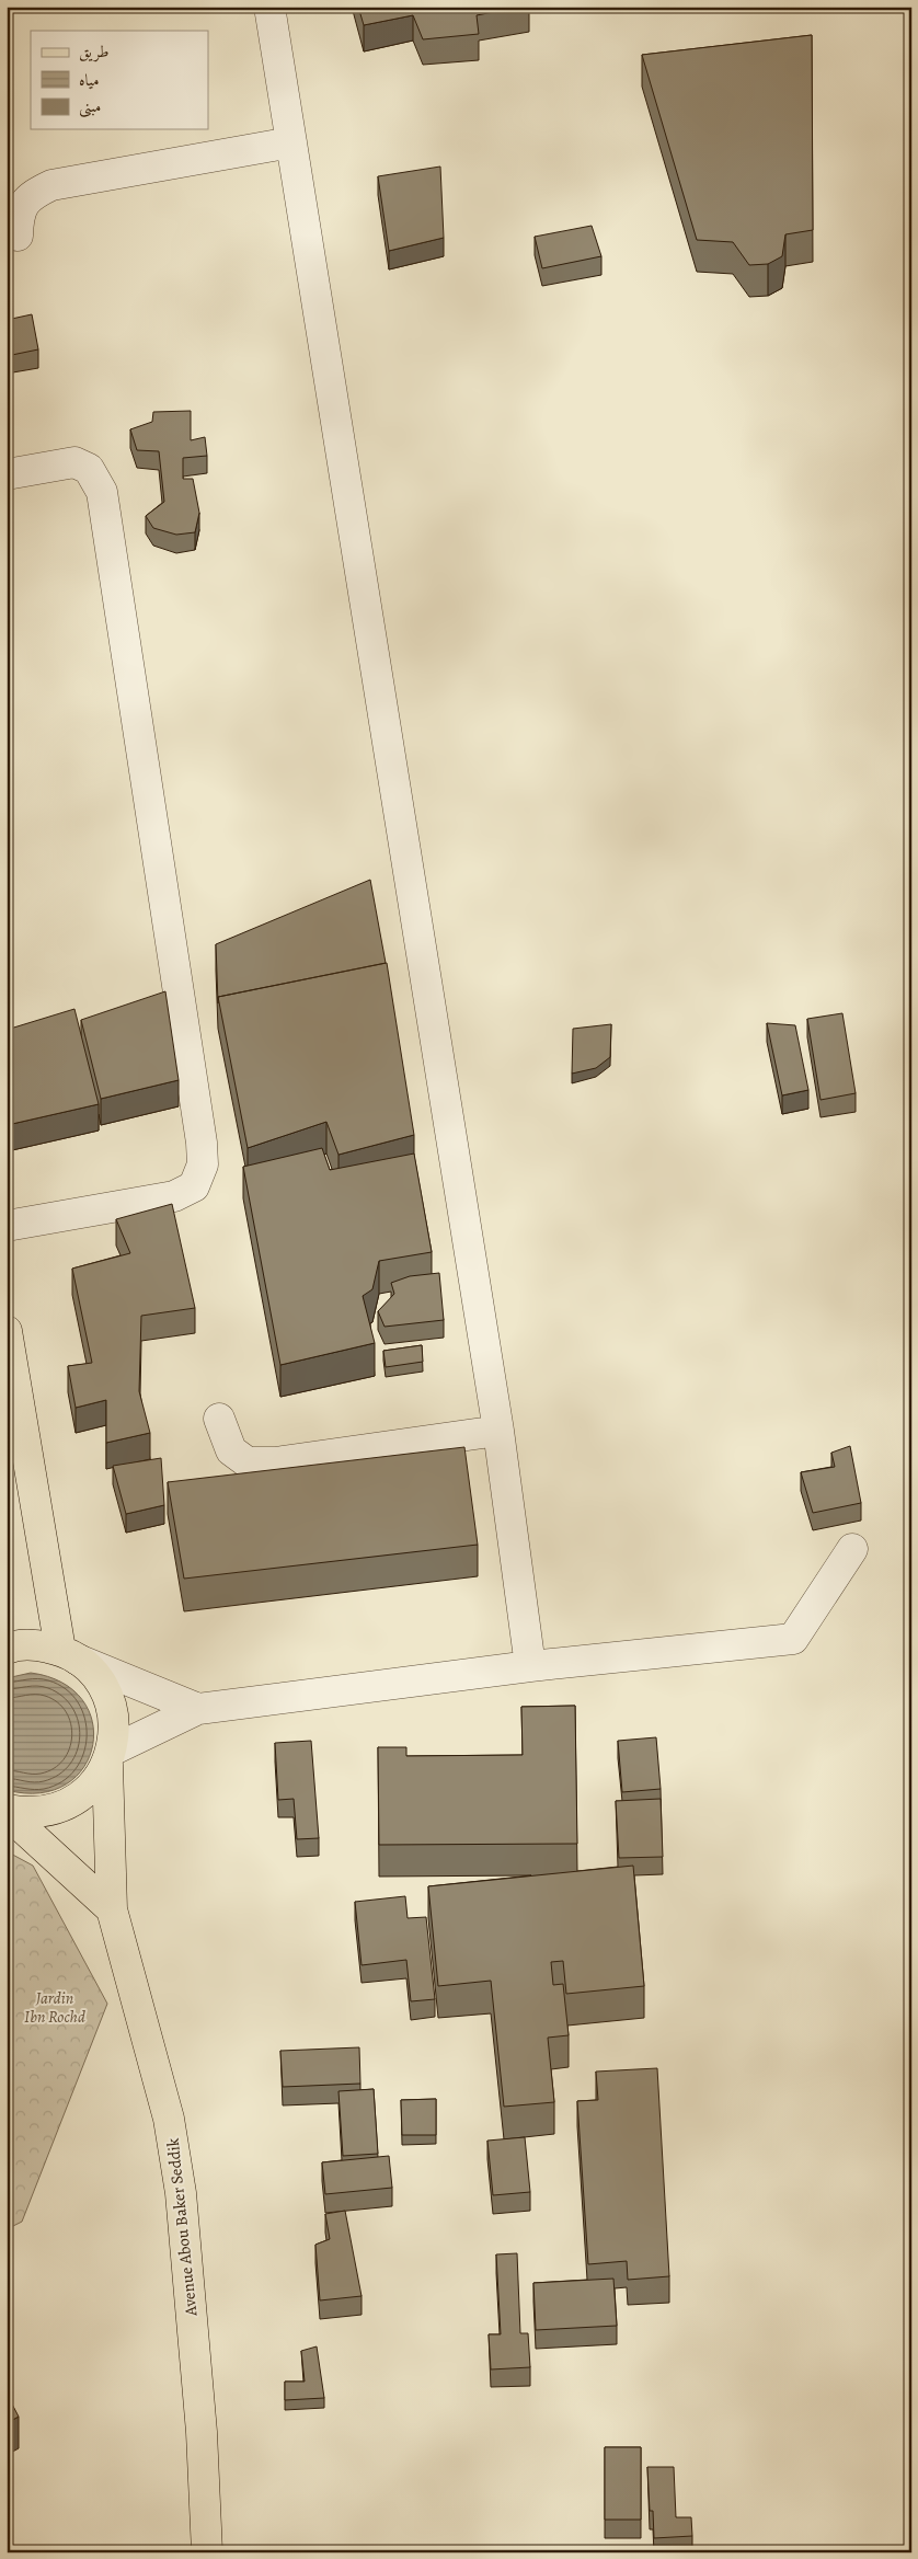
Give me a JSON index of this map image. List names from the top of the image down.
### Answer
{
  "streets": {
    "main road": ["Avenue Abou Baker Seddik"]
  },
  "parks": ["Jardin Ibn Rochd"],
  "legend": ["طريق", "مياه", "مبنى"]
}
